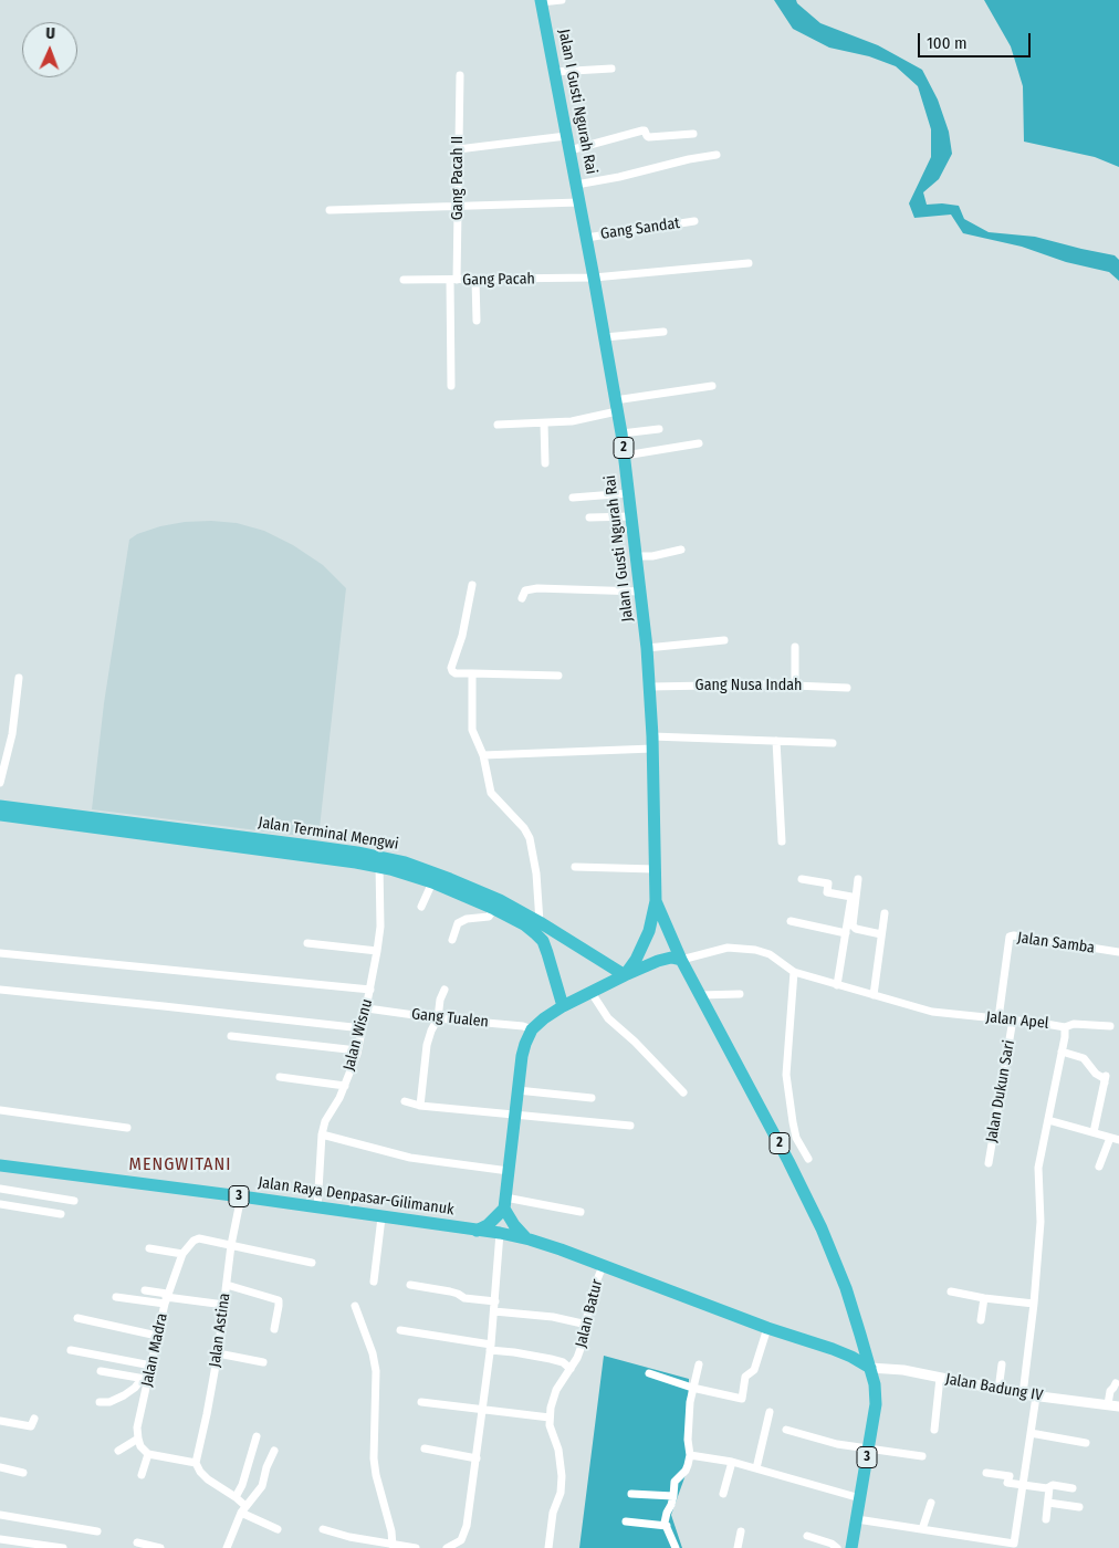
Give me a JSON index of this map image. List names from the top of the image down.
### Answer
{
  "streets": {
    "highway": [
      "Jalan I Gusti Ngurah Rai",
      "2",
      "Jalan Terminal Mengwi",
      "3",
      "Jalan Raya Denpasar-Gilimanuk"
    ],
    "street": [
      "Gang Pacah II",
      "Gang Sandat",
      "Gang Pacah",
      "Gang Nusa Indah",
      "Jalan Samba",
      "Gang Tualen",
      "Jalan Apel",
      "Jalan Wisnu",
      "Jalan Dukun Sari",
      "Jalan Batur",
      "Jalan Astina",
      "Jalan Madra",
      "Jalan Badung IV"
    ]
  },
  "crossings": [
    ["Jalan I Gusti Ngurah Rai", "Gang Sandat"],
    ["Jalan I Gusti Ngurah Rai", "Gang Pacah"],
    ["Jalan I Gusti Ngurah Rai", "2"],
    ["Jalan I Gusti Ngurah Rai", "Gang Nusa Indah"],
    ["Gang Pacah II", "Gang Pacah"],
    ["2", "Jalan Terminal Mengwi"],
    ["2", "Gang Tualen"],
    ["2", "Jalan Apel"],
    ["2", "3"],
    ["Jalan Terminal Mengwi", "Jalan Wisnu"],
    ["Jalan Samba", "Jalan Apel"],
    ["Gang Tualen", "Jalan Wisnu"],
    ["Jalan Apel", "Jalan Dukun Sari"],
    ["Jalan Apel", "Jalan Badung IV"],
    ["Jalan Wisnu", "Jalan Raya Denpasar-Gilimanuk"],
    ["3", "Jalan Raya Denpasar-Gilimanuk"],
    ["3", "Jalan Badung IV"],
    ["Jalan Raya Denpasar-Gilimanuk", "Jalan Batur"],
    ["Jalan Raya Denpasar-Gilimanuk", "Jalan Astina"],
    ["Jalan Raya Denpasar-Gilimanuk", "Jalan Badung IV"]
  ],
  "districts": ["MENGWITANI"],
  "scale_bar": "100 m",
  "north": "top"
}
